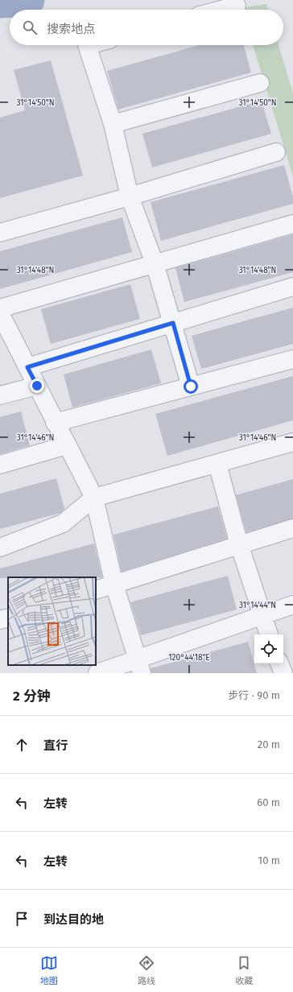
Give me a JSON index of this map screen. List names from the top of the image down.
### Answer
{
  "page": {
    "search": "搜索地点",
    "heading": ["2 分钟", "步行 · 90 m"],
    "list": [
      ["直行", "20 m"],
      ["左转", "60 m"],
      ["左转", "10 m"],
      "到达目的地"
    ],
    "nav": ["地图", "路线", "收藏"]
  },
  "coordinates": [
    "31°14'50\"N",
    "31°14'48\"N",
    "31°14'46\"N",
    "31°14'44\"N",
    "120°44'18\"E"
  ]
}
